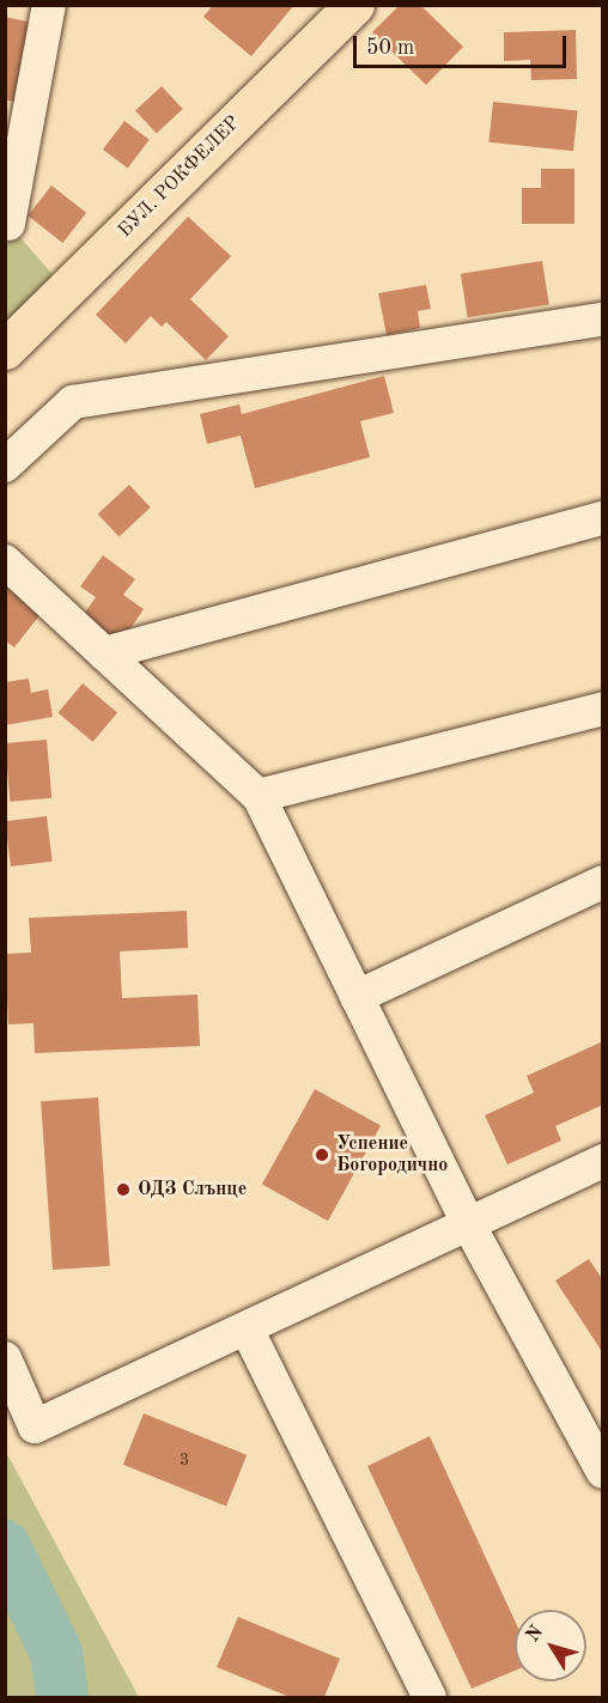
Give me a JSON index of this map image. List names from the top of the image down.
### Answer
{
  "streets": {
    "main road": ["БУЛ. РОКФЕЛЕР"]
  },
  "places": ["Успение Богородично", "ОДЗ Слънце"],
  "house_numbers": ["3"],
  "scale_bar": "50 m",
  "north": "top left"
}
